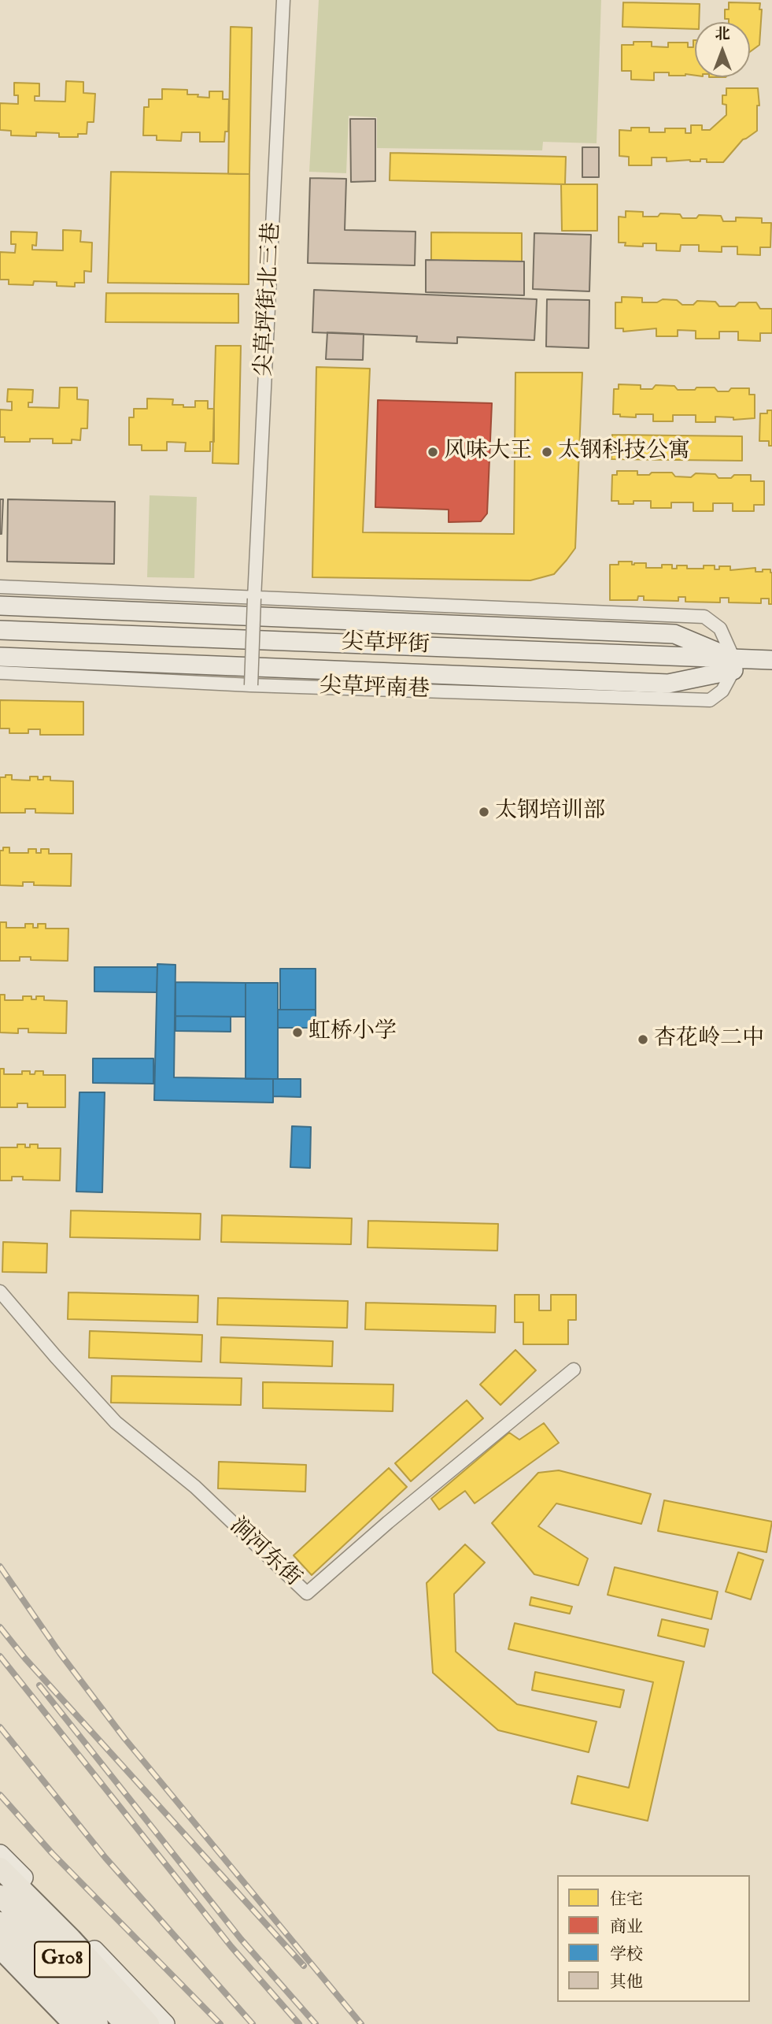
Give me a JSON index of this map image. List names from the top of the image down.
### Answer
{
  "streets": {
    "main road": ["尖草坪街", "G108"],
    "street": ["尖草坪街北三巷", "尖草坪南巷", "涧河东街"]
  },
  "crossings": [
    ["尖草坪街北三巷", "尖草坪南巷"],
    ["尖草坪街", "尖草坪南巷"]
  ],
  "places": [
    "风味大王",
    "太钢科技公寓",
    "太钢培训部",
    "虹桥小学",
    "杏花岭二中"
  ],
  "legend": [
    "住宅",
    "商业",
    "学校",
    "其他"
  ],
  "north": "top"
}
